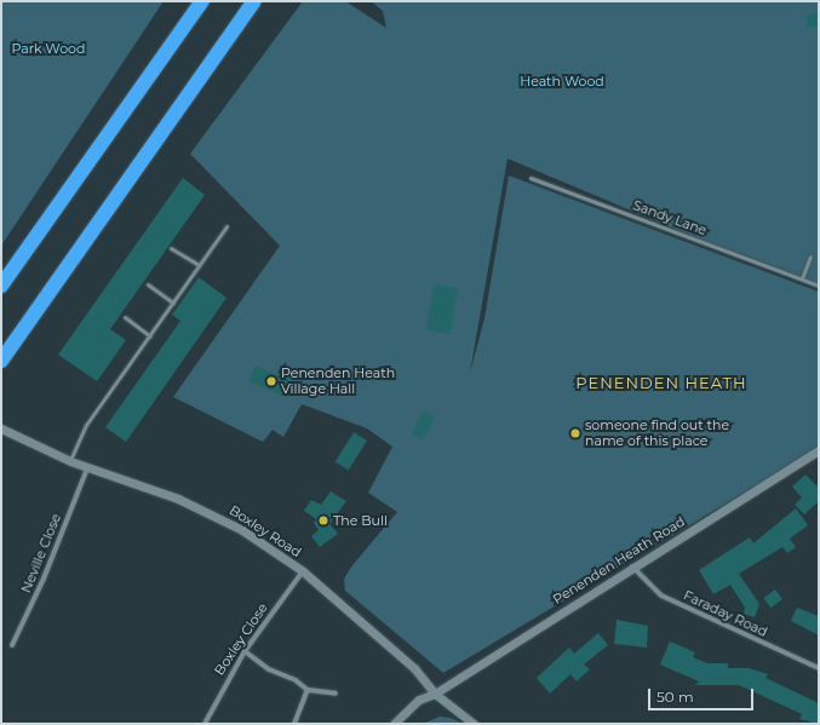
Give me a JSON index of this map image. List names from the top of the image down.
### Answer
{
  "streets": {
    "street": [
      "Boxley Road",
      "Neville Close",
      "Penenden Heath Road",
      "Faraday Road",
      "Boxley Close"
    ],
    "lane": ["Sandy Lane"]
  },
  "crossings": [
    ["Boxley Road", "Neville Close"],
    ["Boxley Road", "Penenden Heath Road"],
    ["Boxley Road", "Boxley Close"],
    ["Penenden Heath Road", "Faraday Road"]
  ],
  "districts": ["PENENDEN HEATH"],
  "parks": ["Park Wood", "Heath Wood"],
  "places": ["Penenden Heath Village Hall", "someone find out the name of this place", "The Bull"],
  "scale_bar": "50 m"
}
